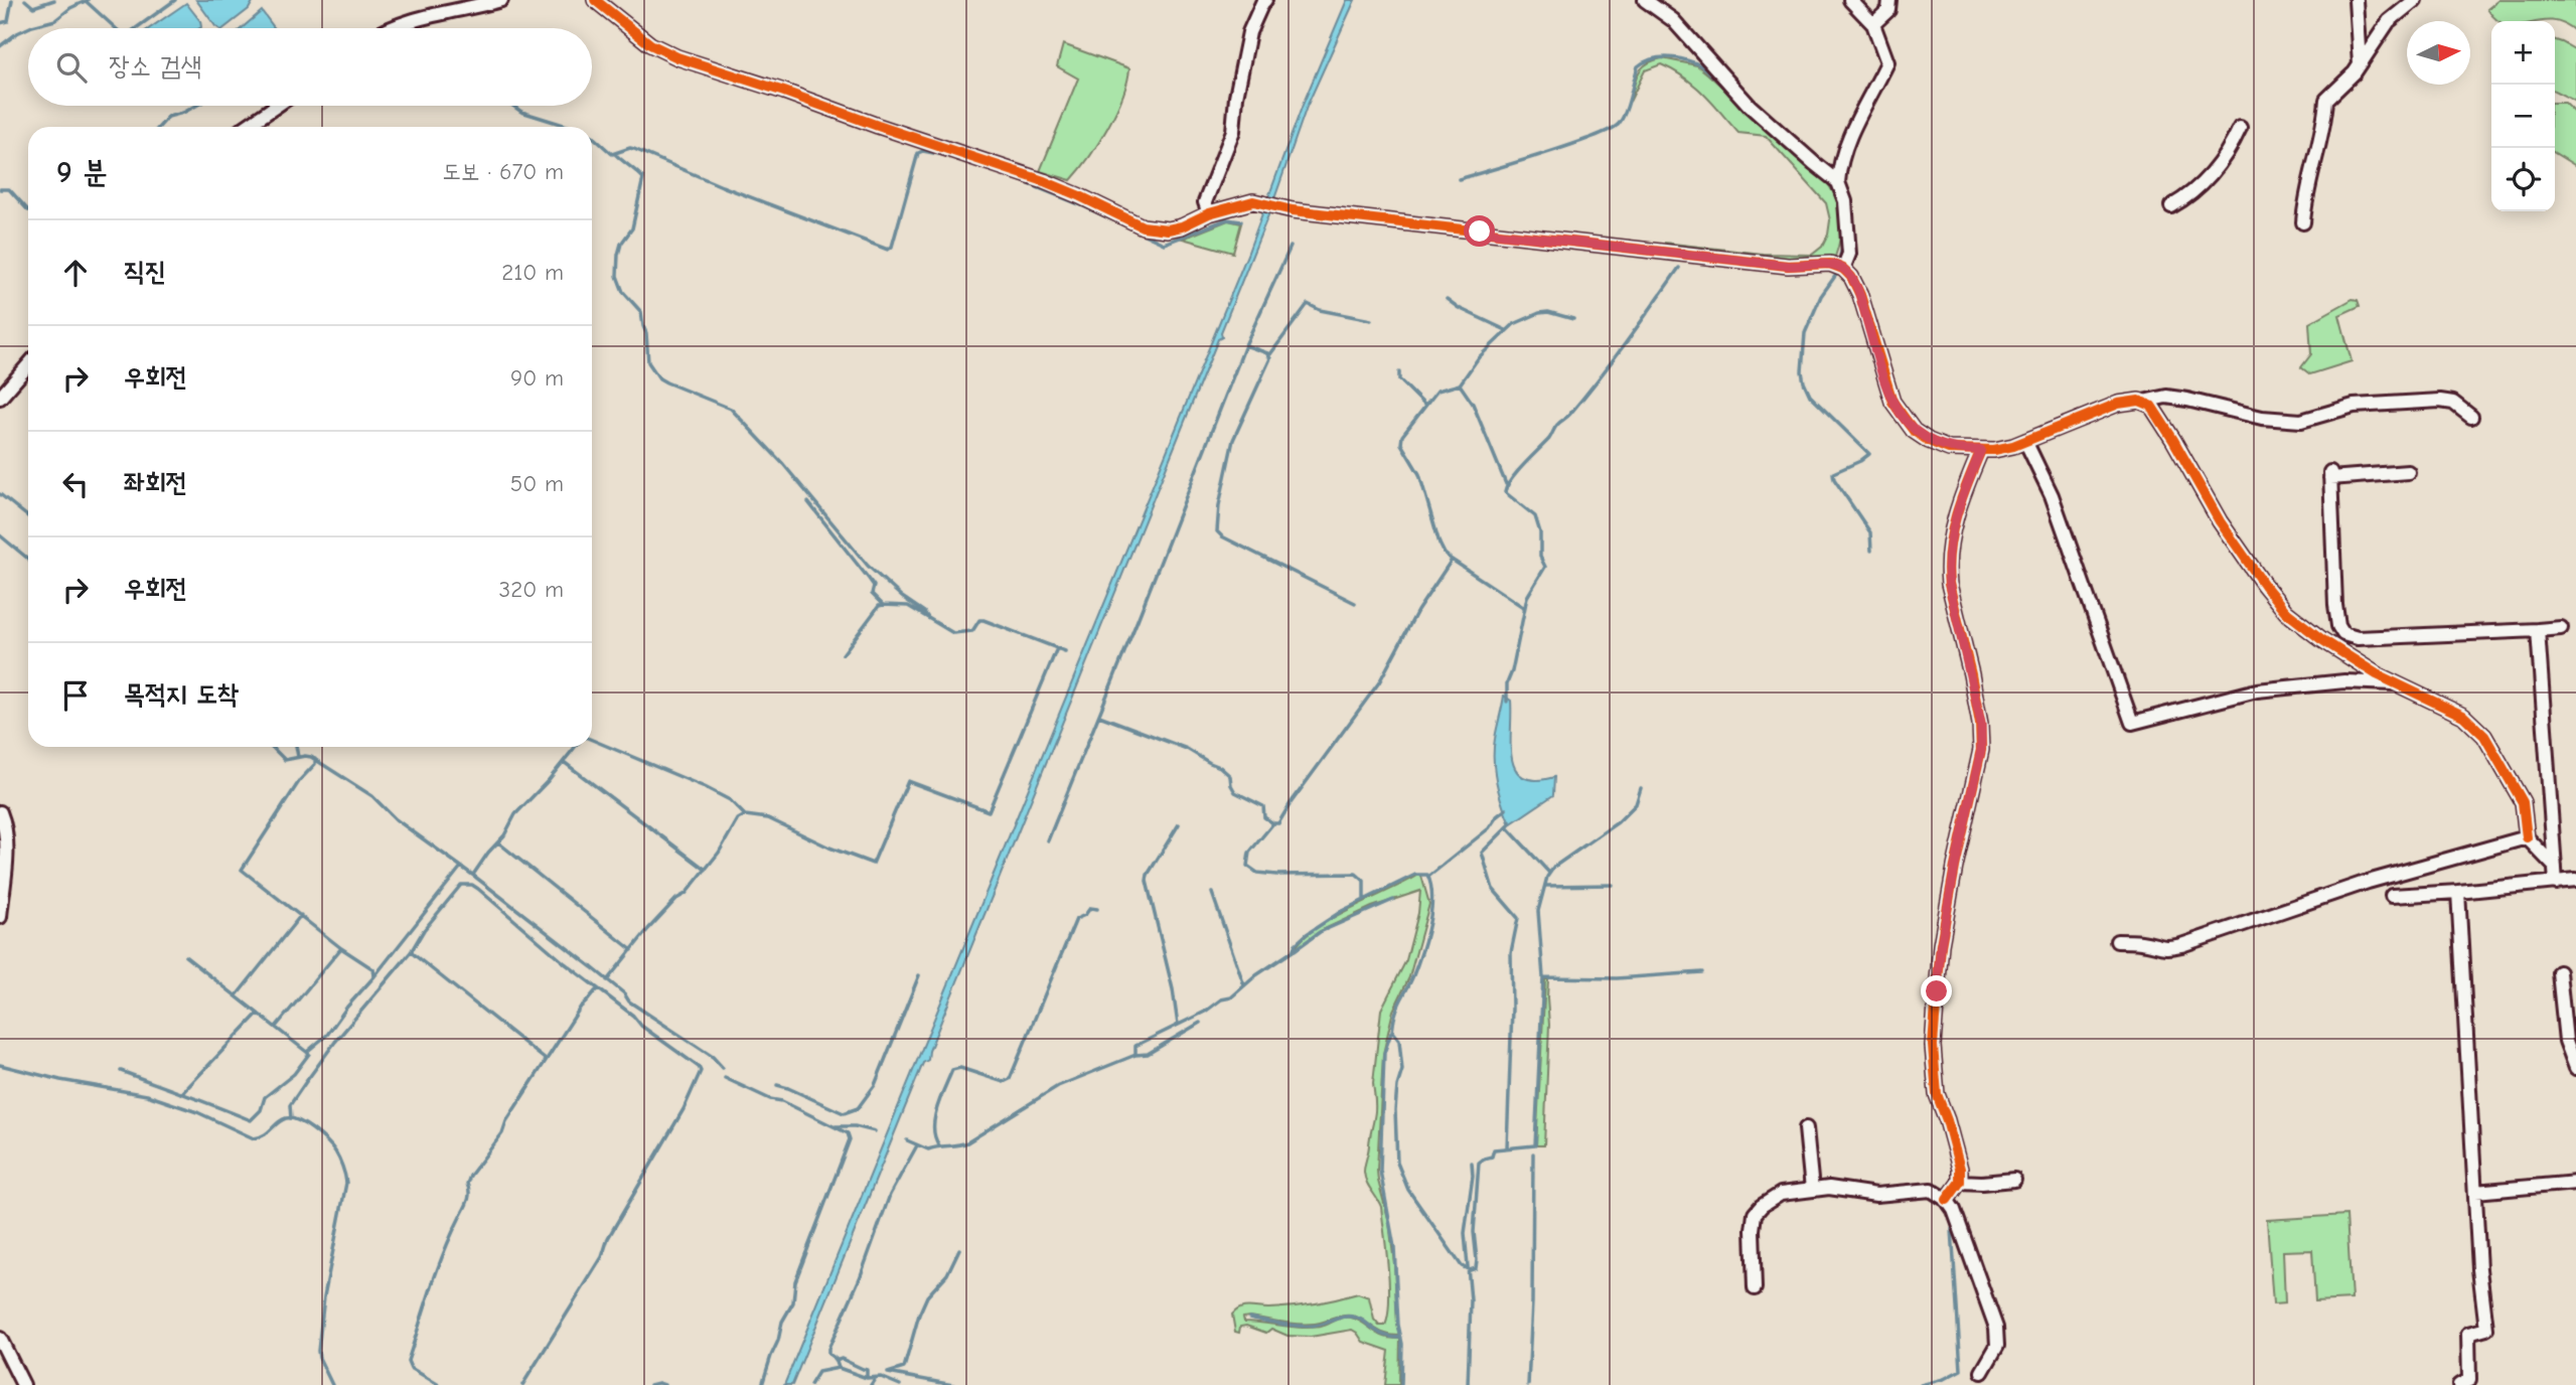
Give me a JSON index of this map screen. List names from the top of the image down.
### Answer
{
  "north": "right",
  "page": {
    "map_buttons": ["+", "−"],
    "search": "장소 검색",
    "heading": ["9 분", "도보 · 670 m"],
    "list": [
      ["직진", "210 m"],
      ["우회전", "90 m"],
      ["좌회전", "50 m"],
      ["우회전", "320 m"],
      "목적지 도착"
    ]
  }
}
